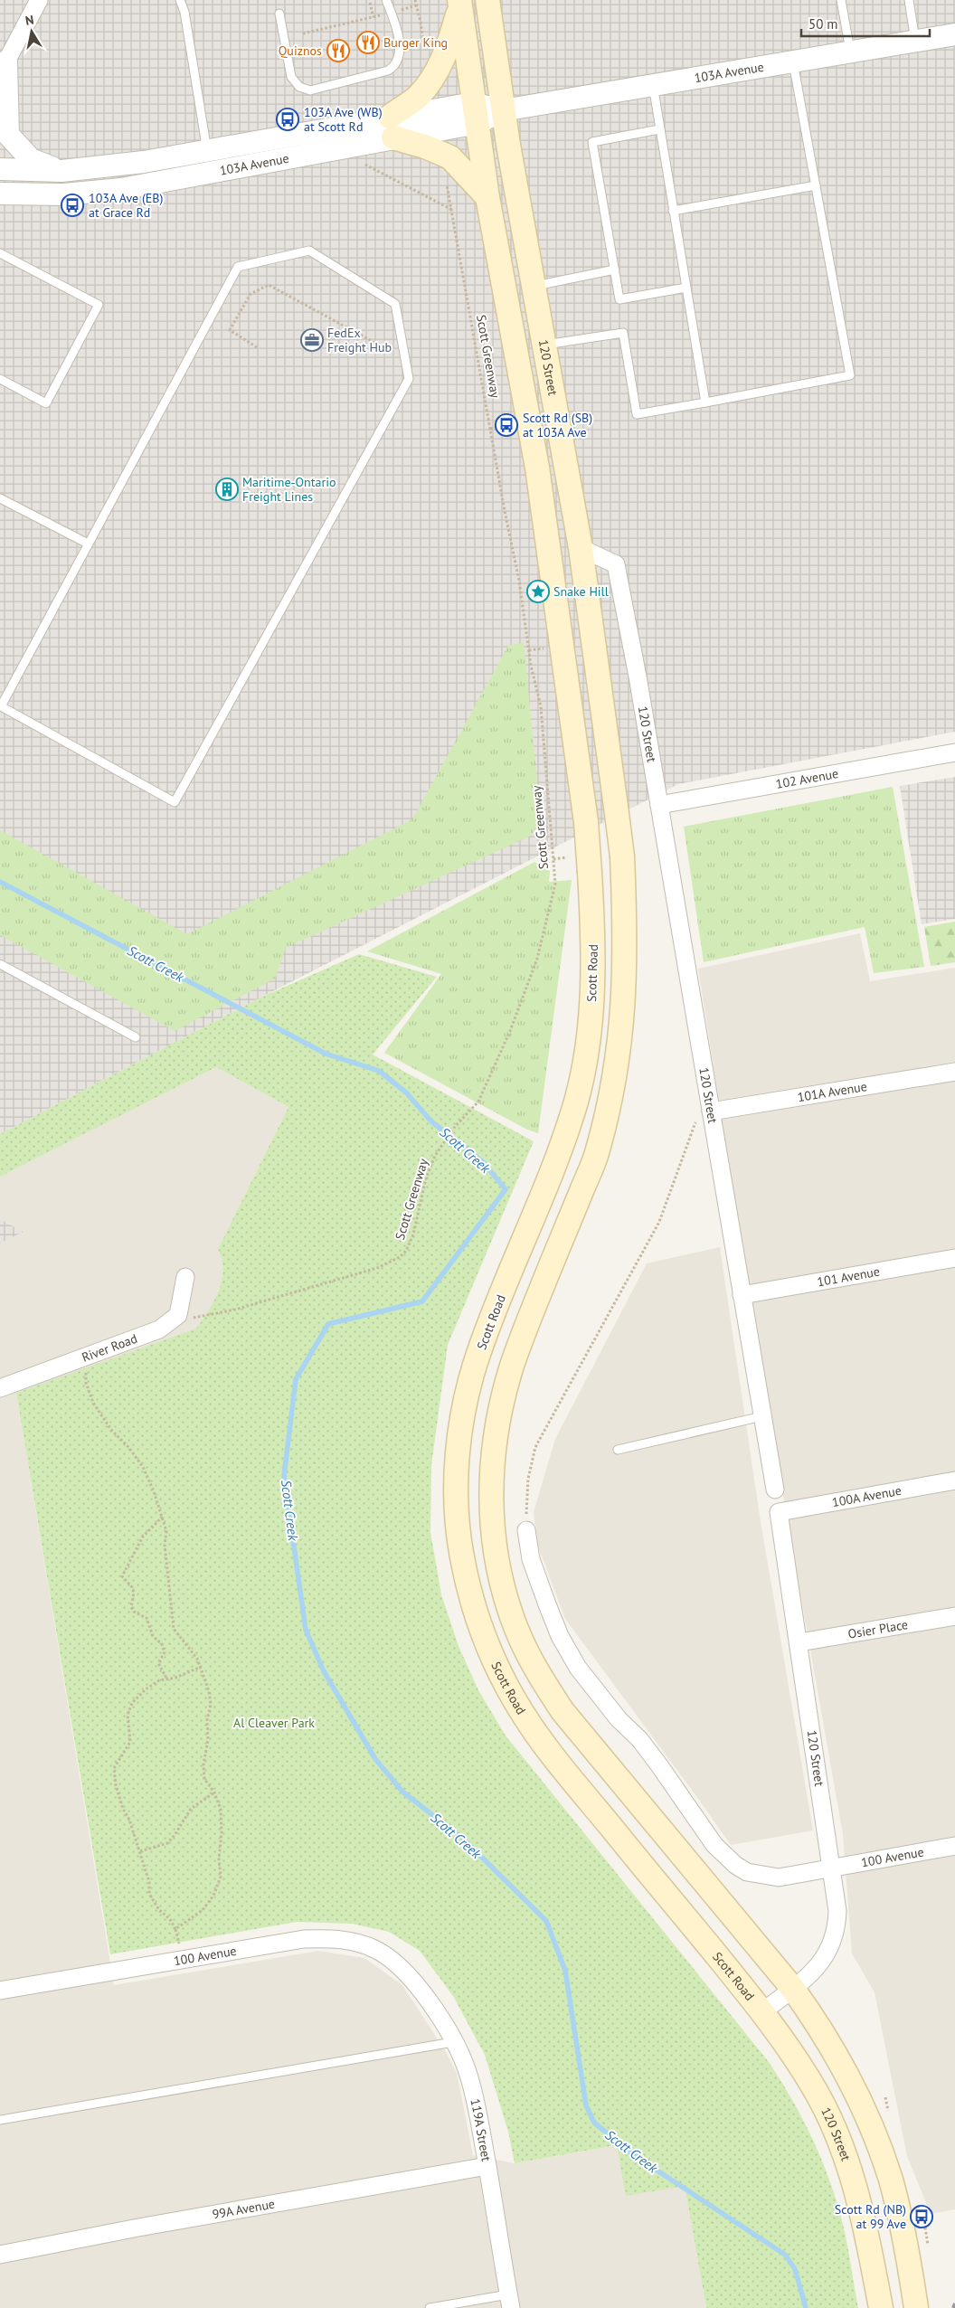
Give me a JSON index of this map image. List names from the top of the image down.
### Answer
{
  "streets": {
    "main road": ["120 Street", "Scott Road"],
    "street": [
      "103A Avenue",
      "102 Avenue",
      "101A Avenue",
      "101 Avenue",
      "River Road",
      "100A Avenue",
      "Osier Place",
      "100 Avenue",
      "119A Street",
      "99A Avenue"
    ],
    "path": ["Scott Greenway"]
  },
  "crossings": [
    ["103A Avenue", "120 Street"],
    ["120 Street", "102 Avenue"],
    ["120 Street", "Scott Road"],
    ["120 Street", "101A Avenue"],
    ["120 Street", "101 Avenue"],
    ["120 Street", "100A Avenue"],
    ["120 Street", "Osier Place"],
    ["120 Street", "100 Avenue"],
    ["100 Avenue", "119A Street"],
    ["119A Street", "99A Avenue"]
  ],
  "water": ["Scott Creek"],
  "parks": ["Al Cleaver Park"],
  "places": {
    "restaurant": ["Burger King", "Quiznos"],
    "bus stop": [
      "103A Ave (WB) at Scott Rd",
      "103A Ave (EB) at Grace Rd",
      "Scott Rd (SB) at 103A Ave",
      "Scott Rd (NB) at 99 Ave"
    ],
    "office": ["FedEx Freight Hub"],
    "building": ["Maritime-Ontario Freight Lines"],
    "place": ["Snake Hill"]
  },
  "scale_bar": "50 m",
  "north": "top"
}
